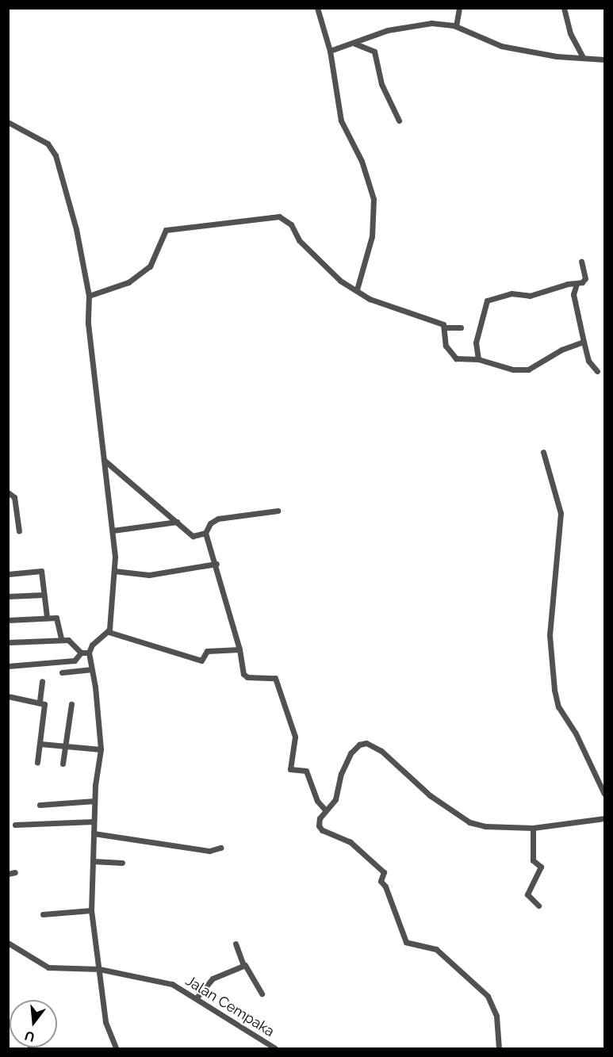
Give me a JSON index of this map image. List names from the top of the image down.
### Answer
{
  "streets": {
    "street": ["Jalan Cempaka"]
  },
  "north": "bottom"
}
